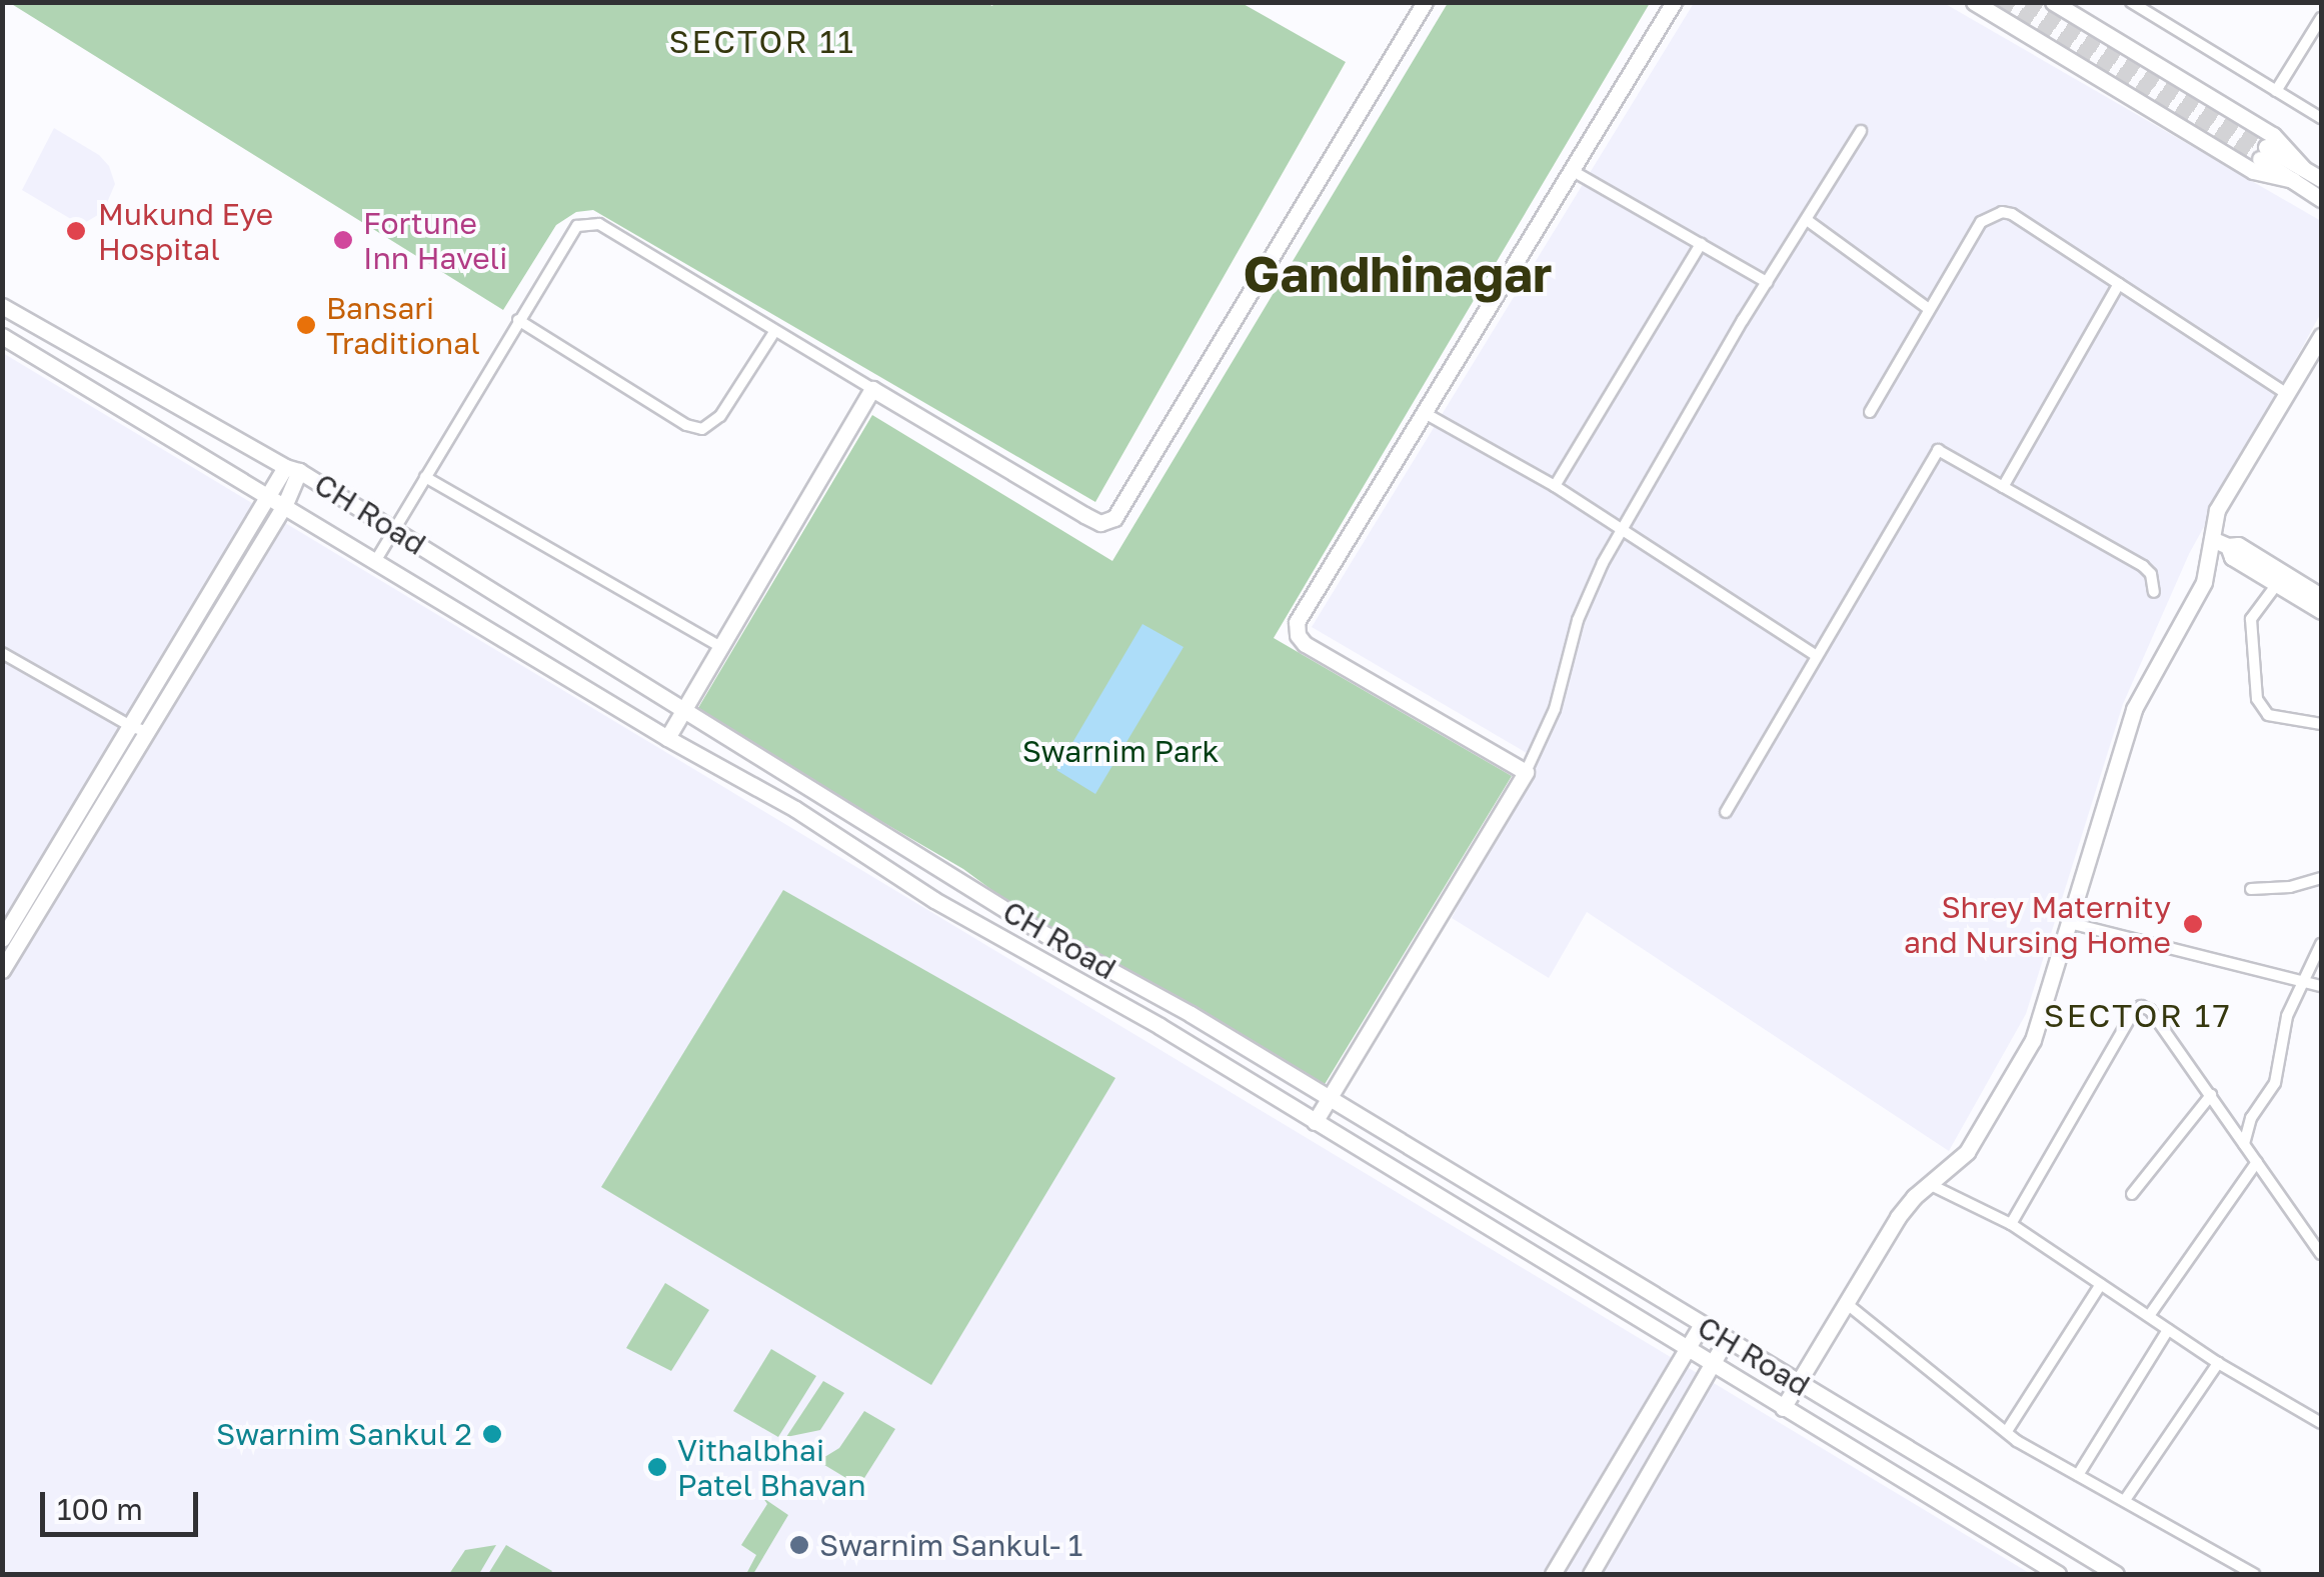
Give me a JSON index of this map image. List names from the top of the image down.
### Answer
{
  "streets": {
    "street": ["CH Road"]
  },
  "districts": ["SECTOR 11", "Gandhinagar", "SECTOR 17"],
  "parks": ["Swarnim Park"],
  "places": [
    "Mukund Eye Hospital",
    "Fortune Inn Haveli",
    "Bansari Traditional",
    "Shrey Maternity and Nursing Home",
    "Swarnim Sankul 2",
    "Vithalbhai Patel Bhavan",
    "Swarnim Sankul- 1"
  ],
  "scale_bar": "100 m"
}
